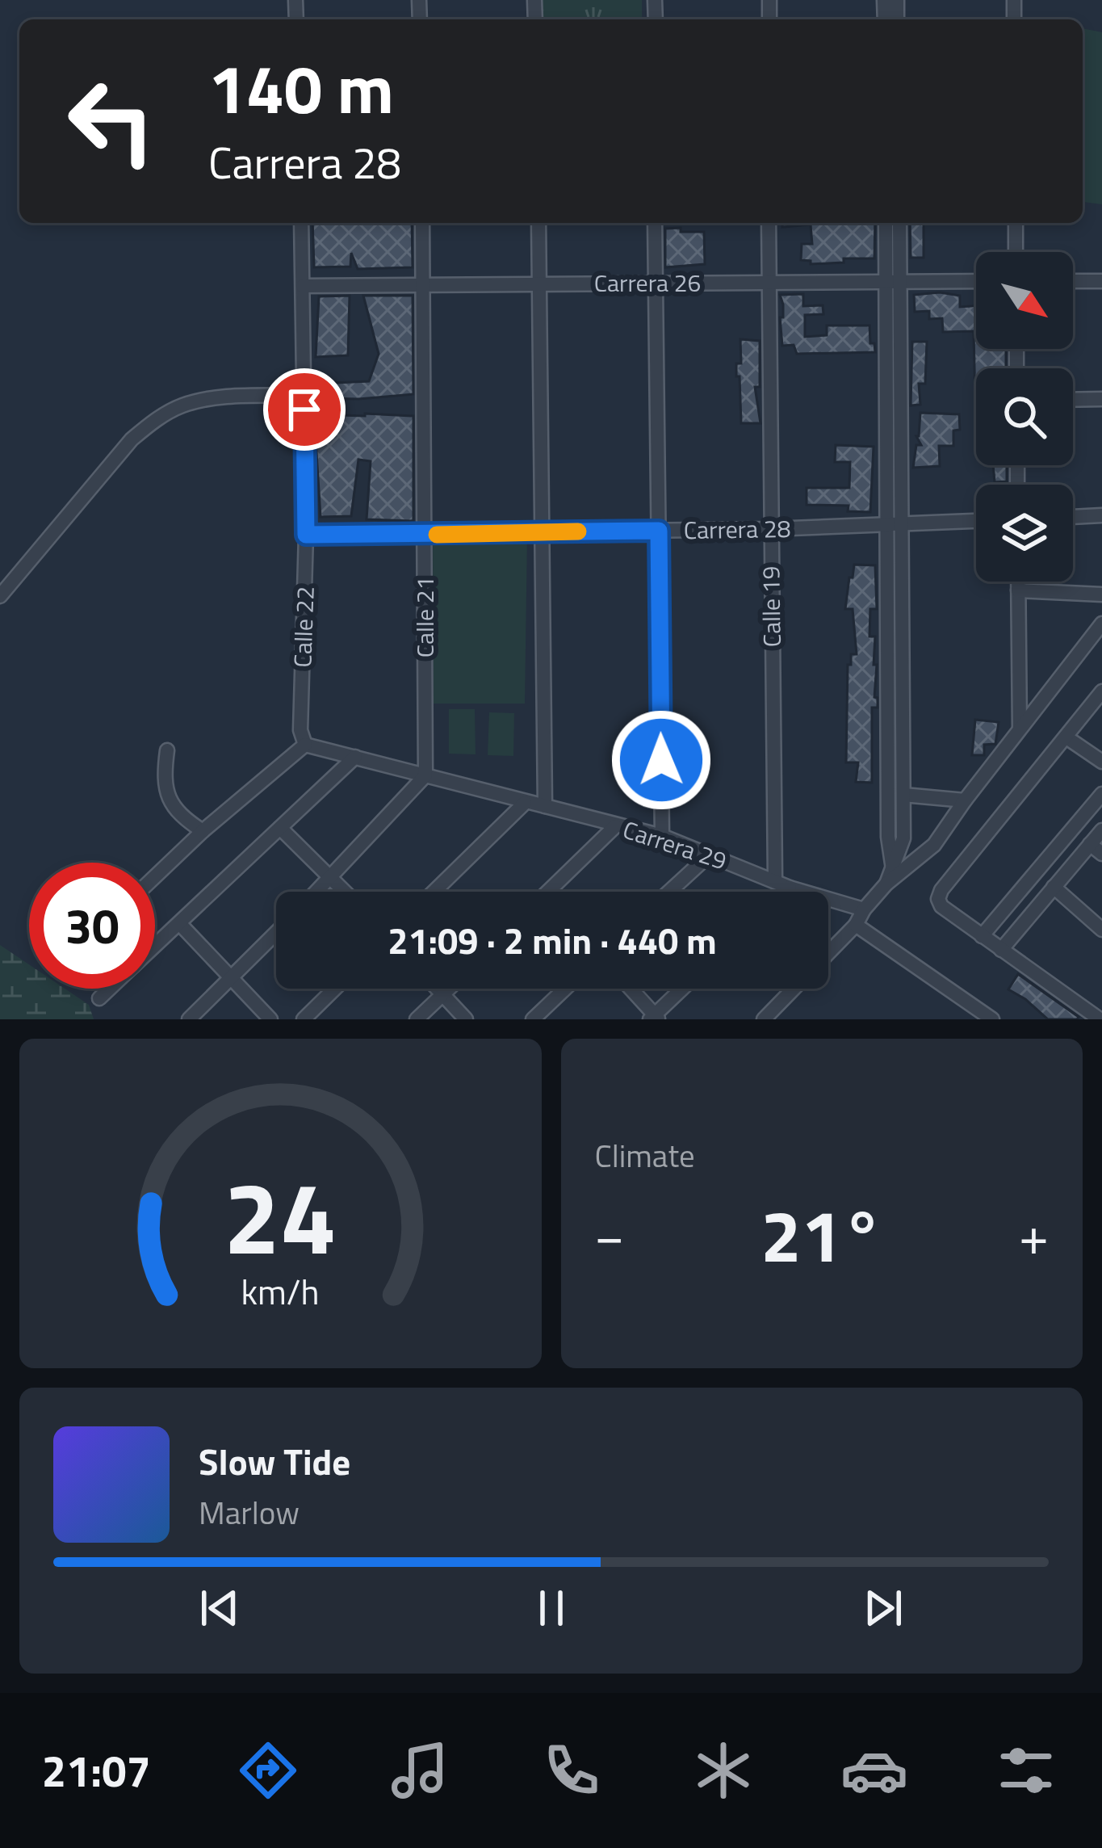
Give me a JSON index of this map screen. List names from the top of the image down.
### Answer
{
  "streets": {
    "street": [
      "Carrera 26",
      "Carrera 28",
      "Calle 19",
      "Calle 21",
      "Calle 22",
      "Carrera 29"
    ]
  },
  "crossings": [
    ["Carrera 26", "Calle 19"],
    ["Carrera 26", "Calle 21"],
    ["Carrera 26", "Calle 22"],
    ["Carrera 28", "Calle 19"],
    ["Carrera 28", "Calle 21"],
    ["Carrera 28", "Calle 22"],
    ["Calle 19", "Carrera 29"],
    ["Calle 21", "Carrera 29"],
    ["Calle 22", "Carrera 29"]
  ],
  "north": "bottom right",
  "page": {
    "turn": ["140 m", "Carrera 28"],
    "limit": "30",
    "trip": "21:09 · 2 min · 440 m",
    "tile": "Climate",
    "heat": ["−", "21°", "+"],
    "song": ["Slow Tide", "Marlow"],
    "tabs": "21:07",
    "gauge": ["24", "km/h"]
  }
}
